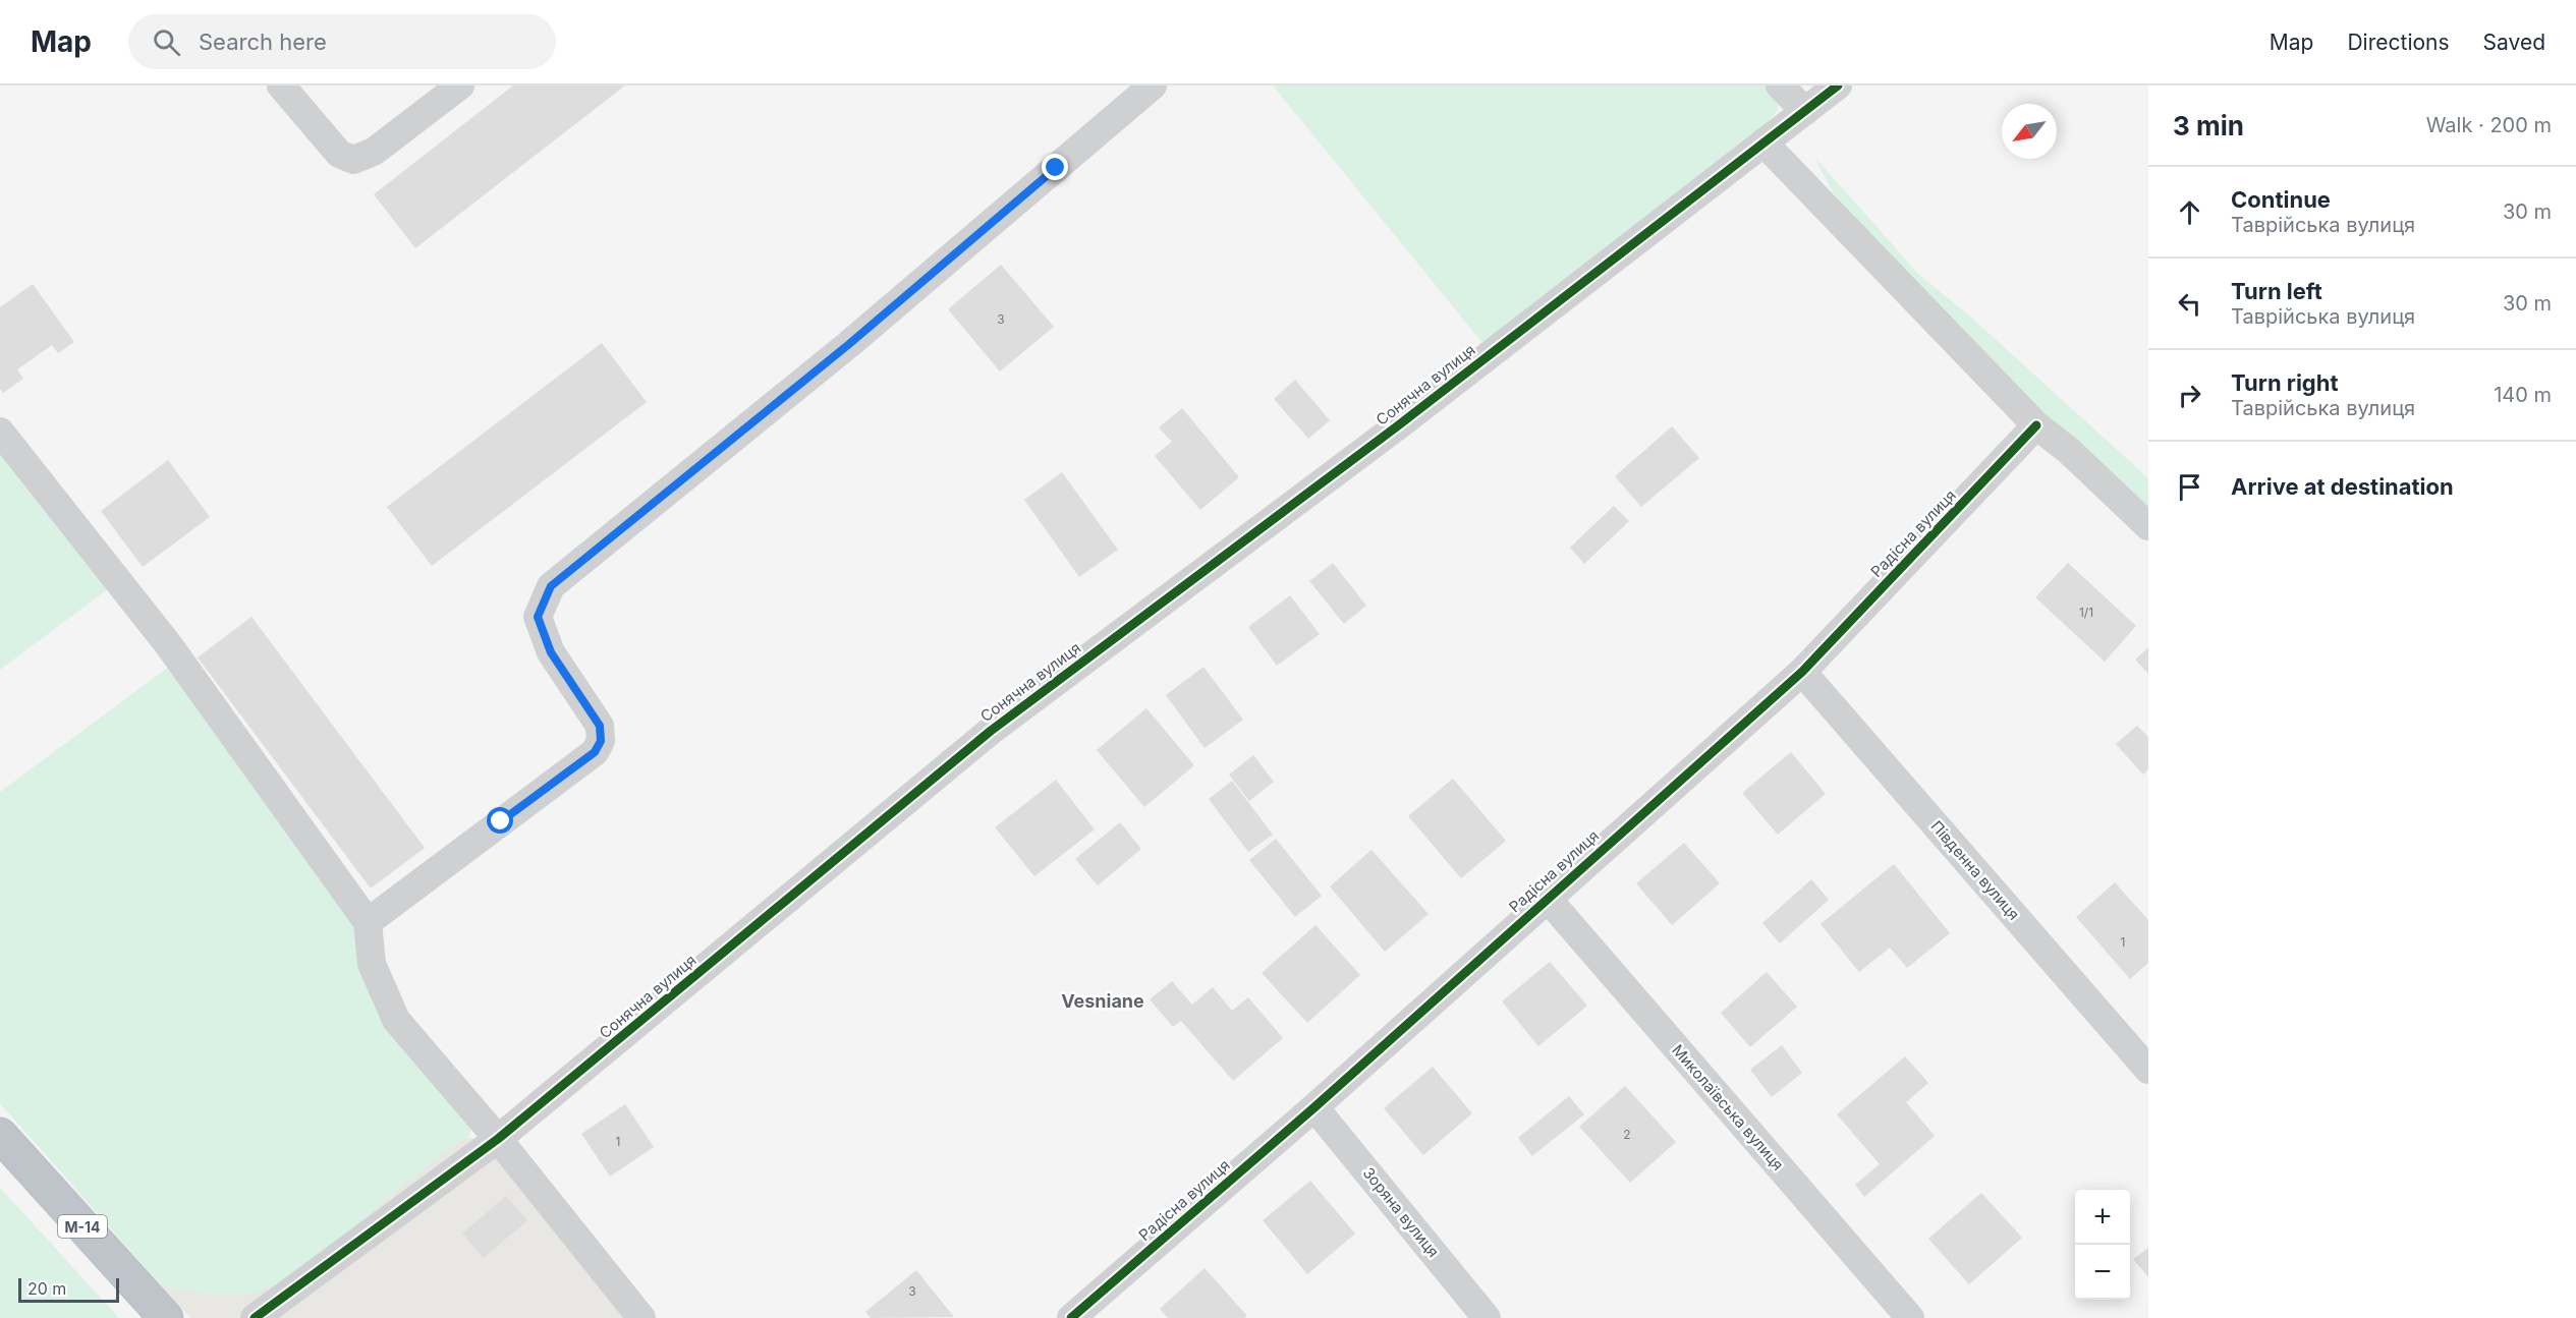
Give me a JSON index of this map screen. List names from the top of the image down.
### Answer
{
  "streets": {
    "highway": ["М-14"],
    "street": [
      "Сонячна вулиця",
      "Радісна вулиця",
      "Південна вулиця",
      "Миколаївська вулиця",
      "Зоряна вулиця"
    ]
  },
  "crossings": [
    ["Радісна вулиця", "Південна вулиця"],
    ["Радісна вулиця", "Миколаївська вулиця"],
    ["Радісна вулиця", "Зоряна вулиця"]
  ],
  "districts": ["Vesniane"],
  "house_numbers": [
    "3",
    "1/1",
    "1",
    "2",
    "1",
    "3"
  ],
  "scale_bar": "20 m",
  "north": "bottom left",
  "page": {
    "header": "Map",
    "search": "Search here",
    "nav": ["Map", "Directions", "Saved"],
    "heading": ["3 min", "Walk · 200 m"],
    "list": [
      ["Continue", "Таврійська вулиця", "30 m"],
      ["Turn left", "Таврійська вулиця", "30 m"],
      ["Turn right", "Таврійська вулиця", "140 m"],
      "Arrive at destination"
    ],
    "map_buttons": ["+", "−"],
    "scale": "20 m"
  }
}
